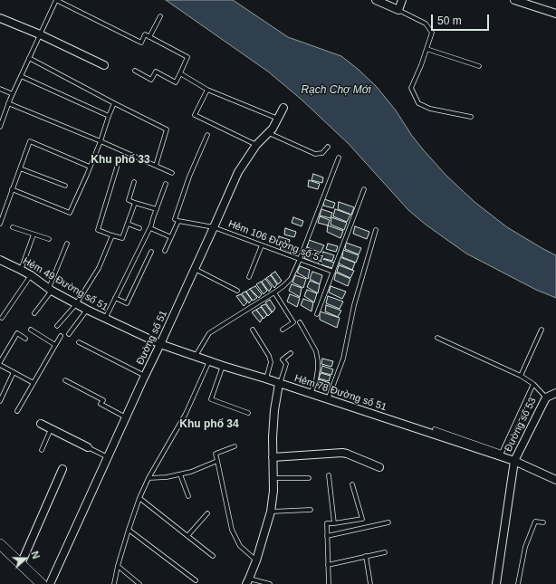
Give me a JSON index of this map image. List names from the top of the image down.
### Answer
{
  "streets": {
    "street": [
      "Hẻm 49 Đường số 51",
      "Đường số 51",
      "Hẻm 78 Đường số 51",
      "Đường số 53"
    ],
    "lane": ["Hẻm 106 Đường số 51"]
  },
  "crossings": [
    ["Hẻm 106 Đường số 51", "Đường số 51"],
    ["Hẻm 49 Đường số 51", "Đường số 51"],
    ["Hẻm 49 Đường số 51", "Hẻm 78 Đường số 51"],
    ["Đường số 51", "Hẻm 78 Đường số 51"],
    ["Hẻm 78 Đường số 51", "Đường số 53"]
  ],
  "districts": ["Khu phố 33", "Khu phố 34"],
  "water": ["Rạch Chợ Mới"],
  "scale_bar": "50 m",
  "north": "right"
}
